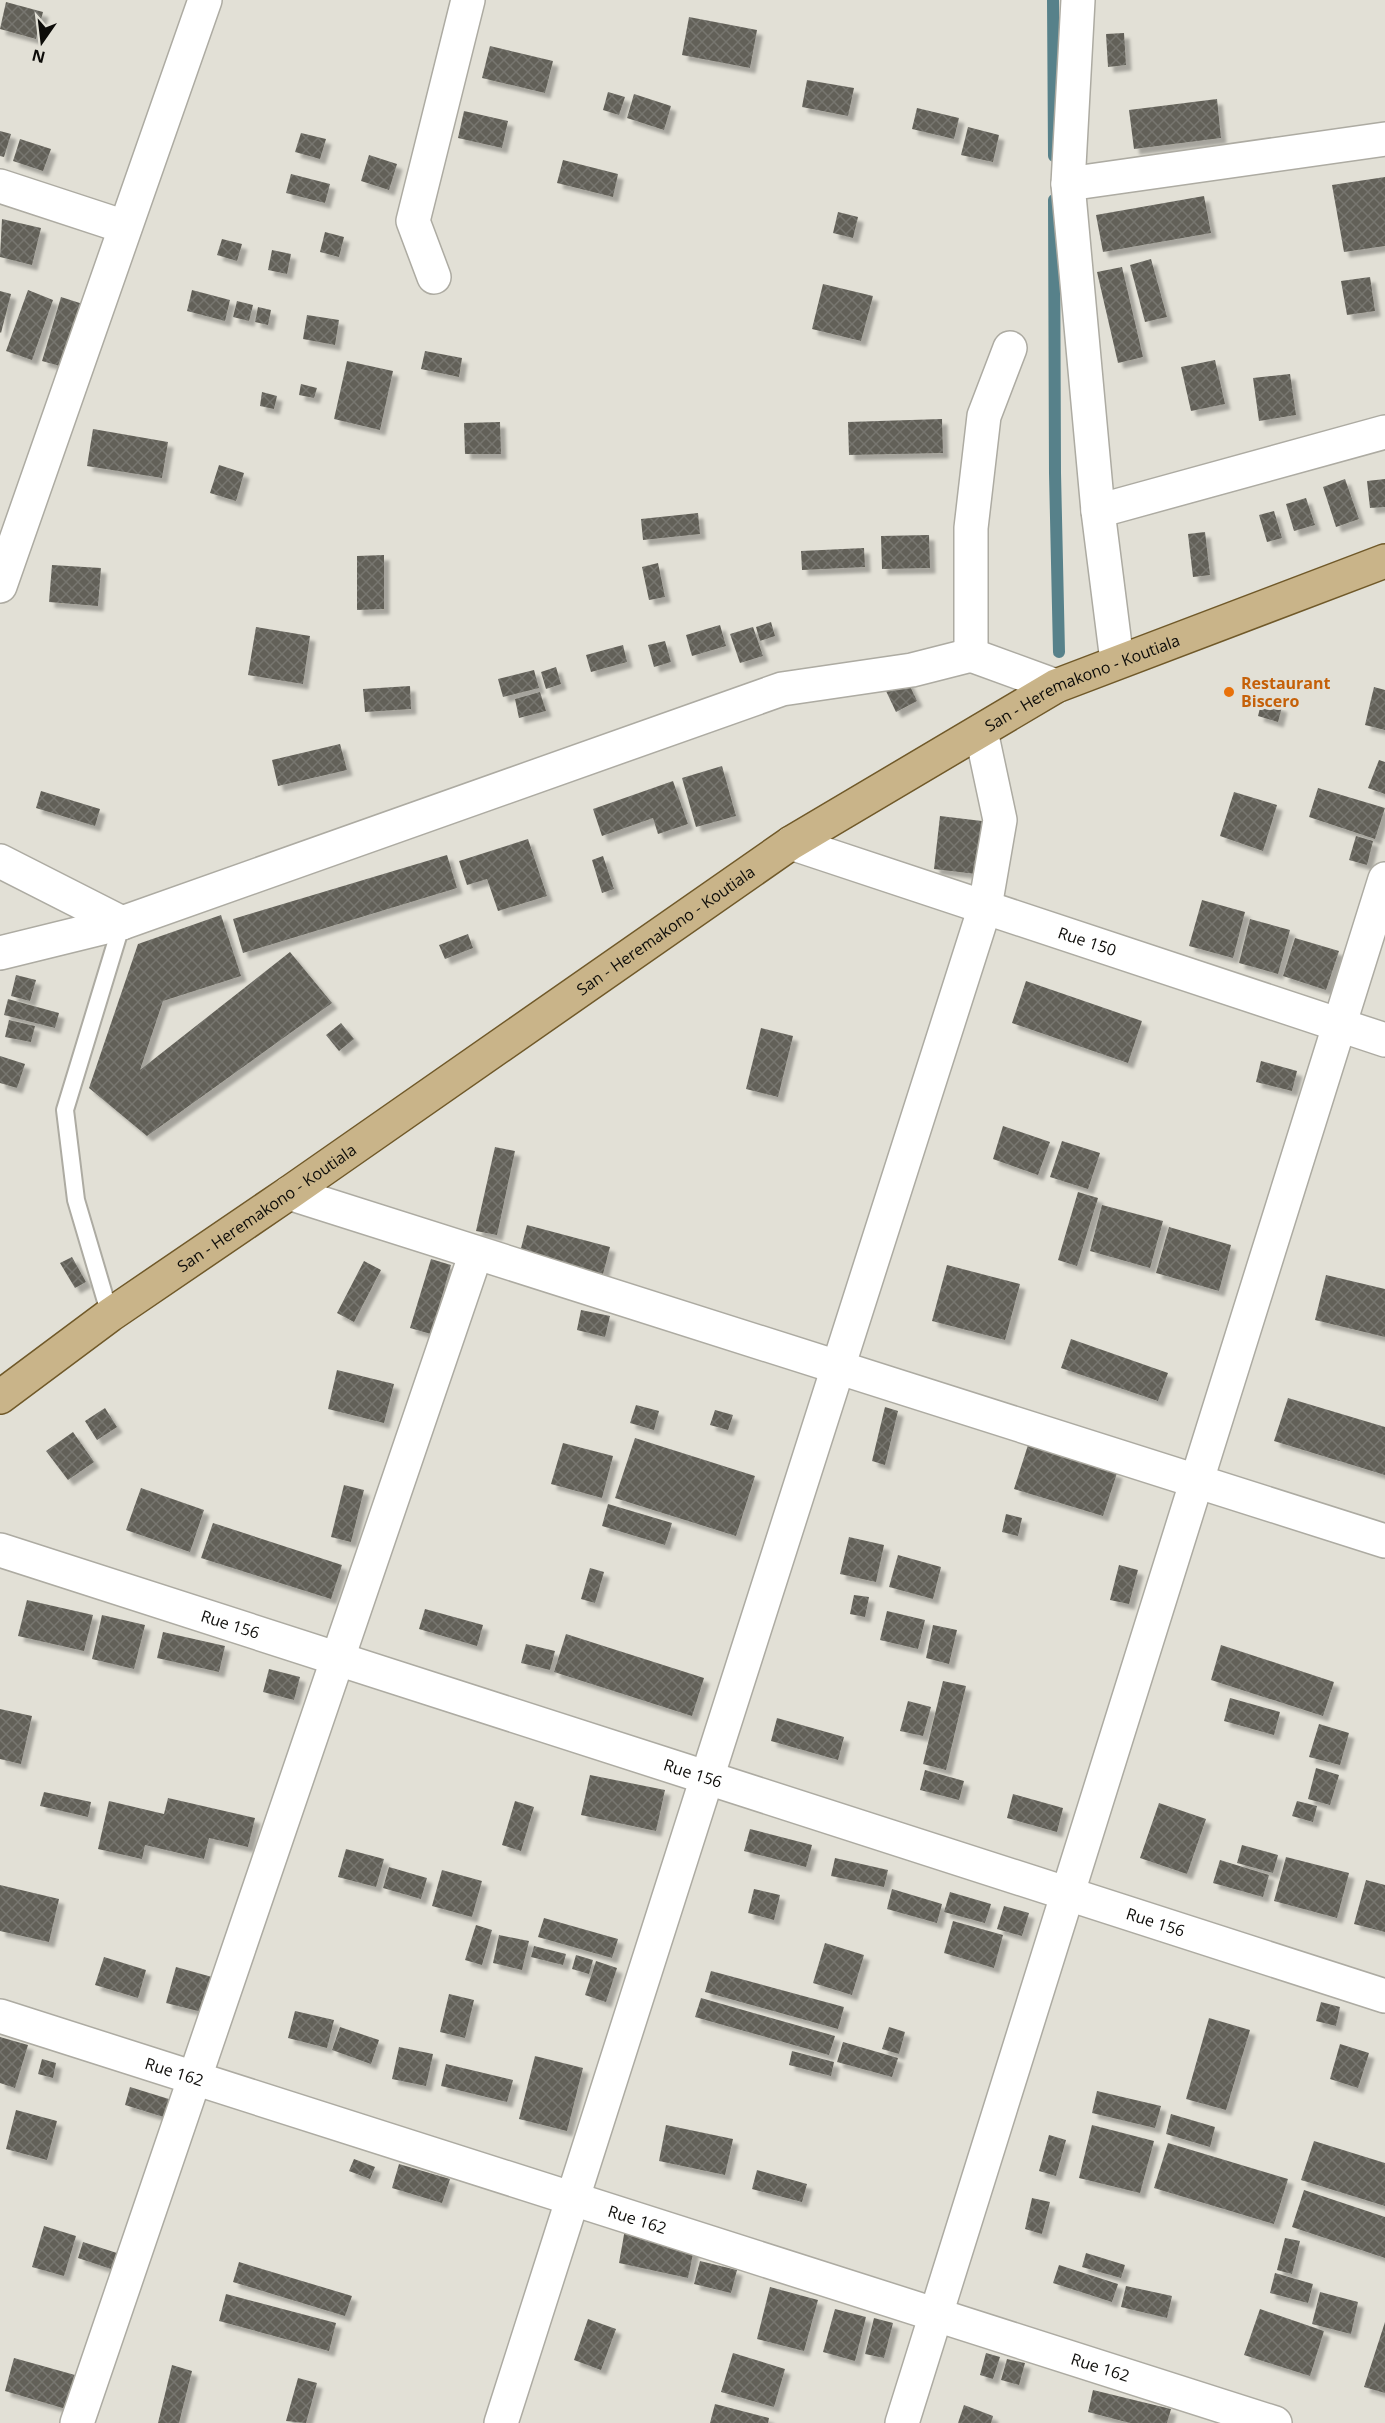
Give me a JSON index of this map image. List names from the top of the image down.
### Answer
{
  "streets": {
    "main road": ["San - Heremakono - Koutiala"],
    "street": ["Rue 150", "Rue 156", "Rue 162"]
  },
  "crossings": [
    ["San - Heremakono - Koutiala", "Rue 150"]
  ],
  "places": ["Restaurant Biscero"],
  "north": "bottom"
}
